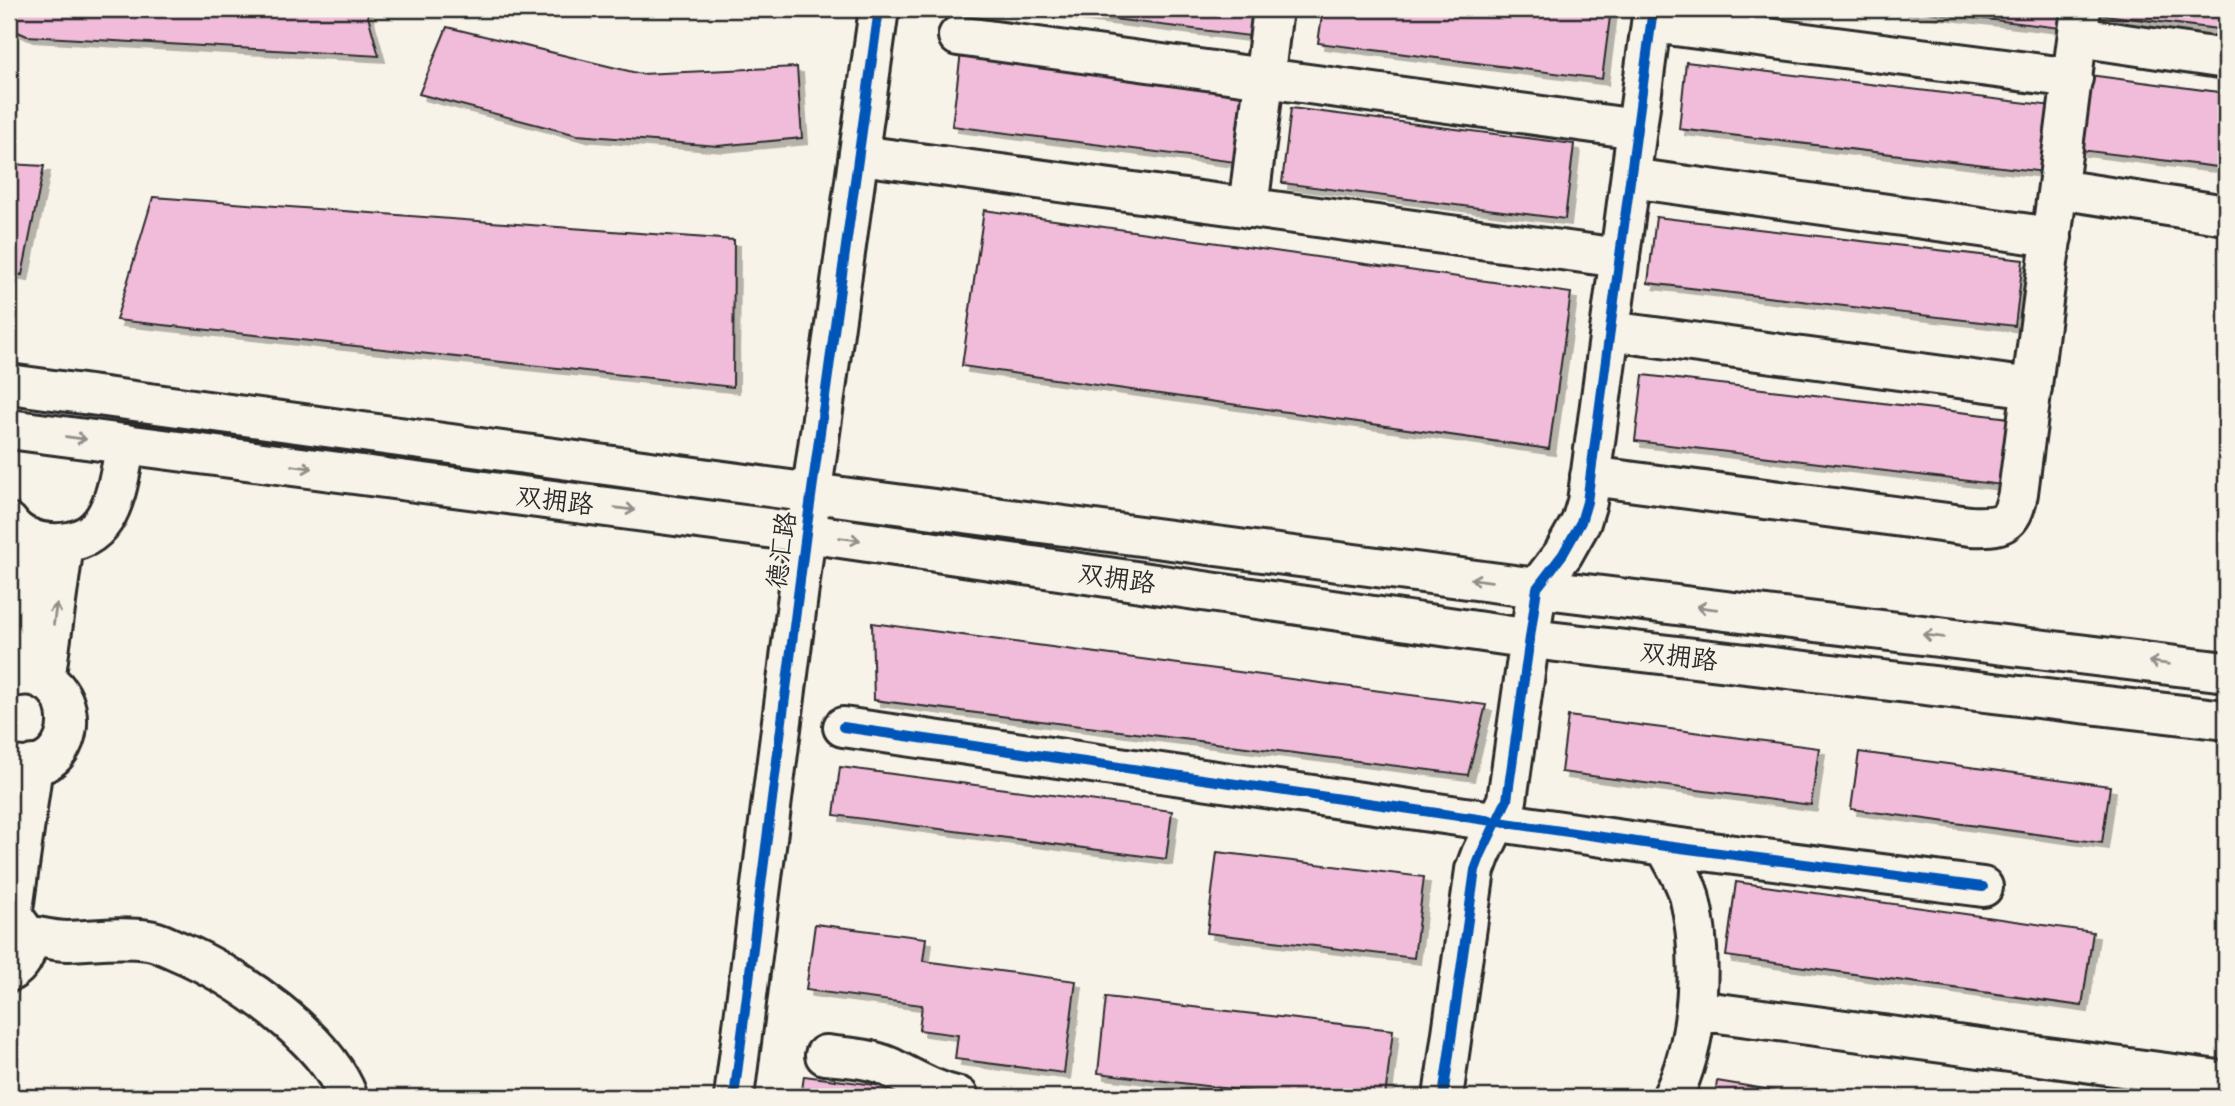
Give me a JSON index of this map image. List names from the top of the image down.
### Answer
{
  "streets": {
    "street": ["双拥路", "德汇路"]
  },
  "crossings": [
    ["双拥路", "德汇路"]
  ]
}
